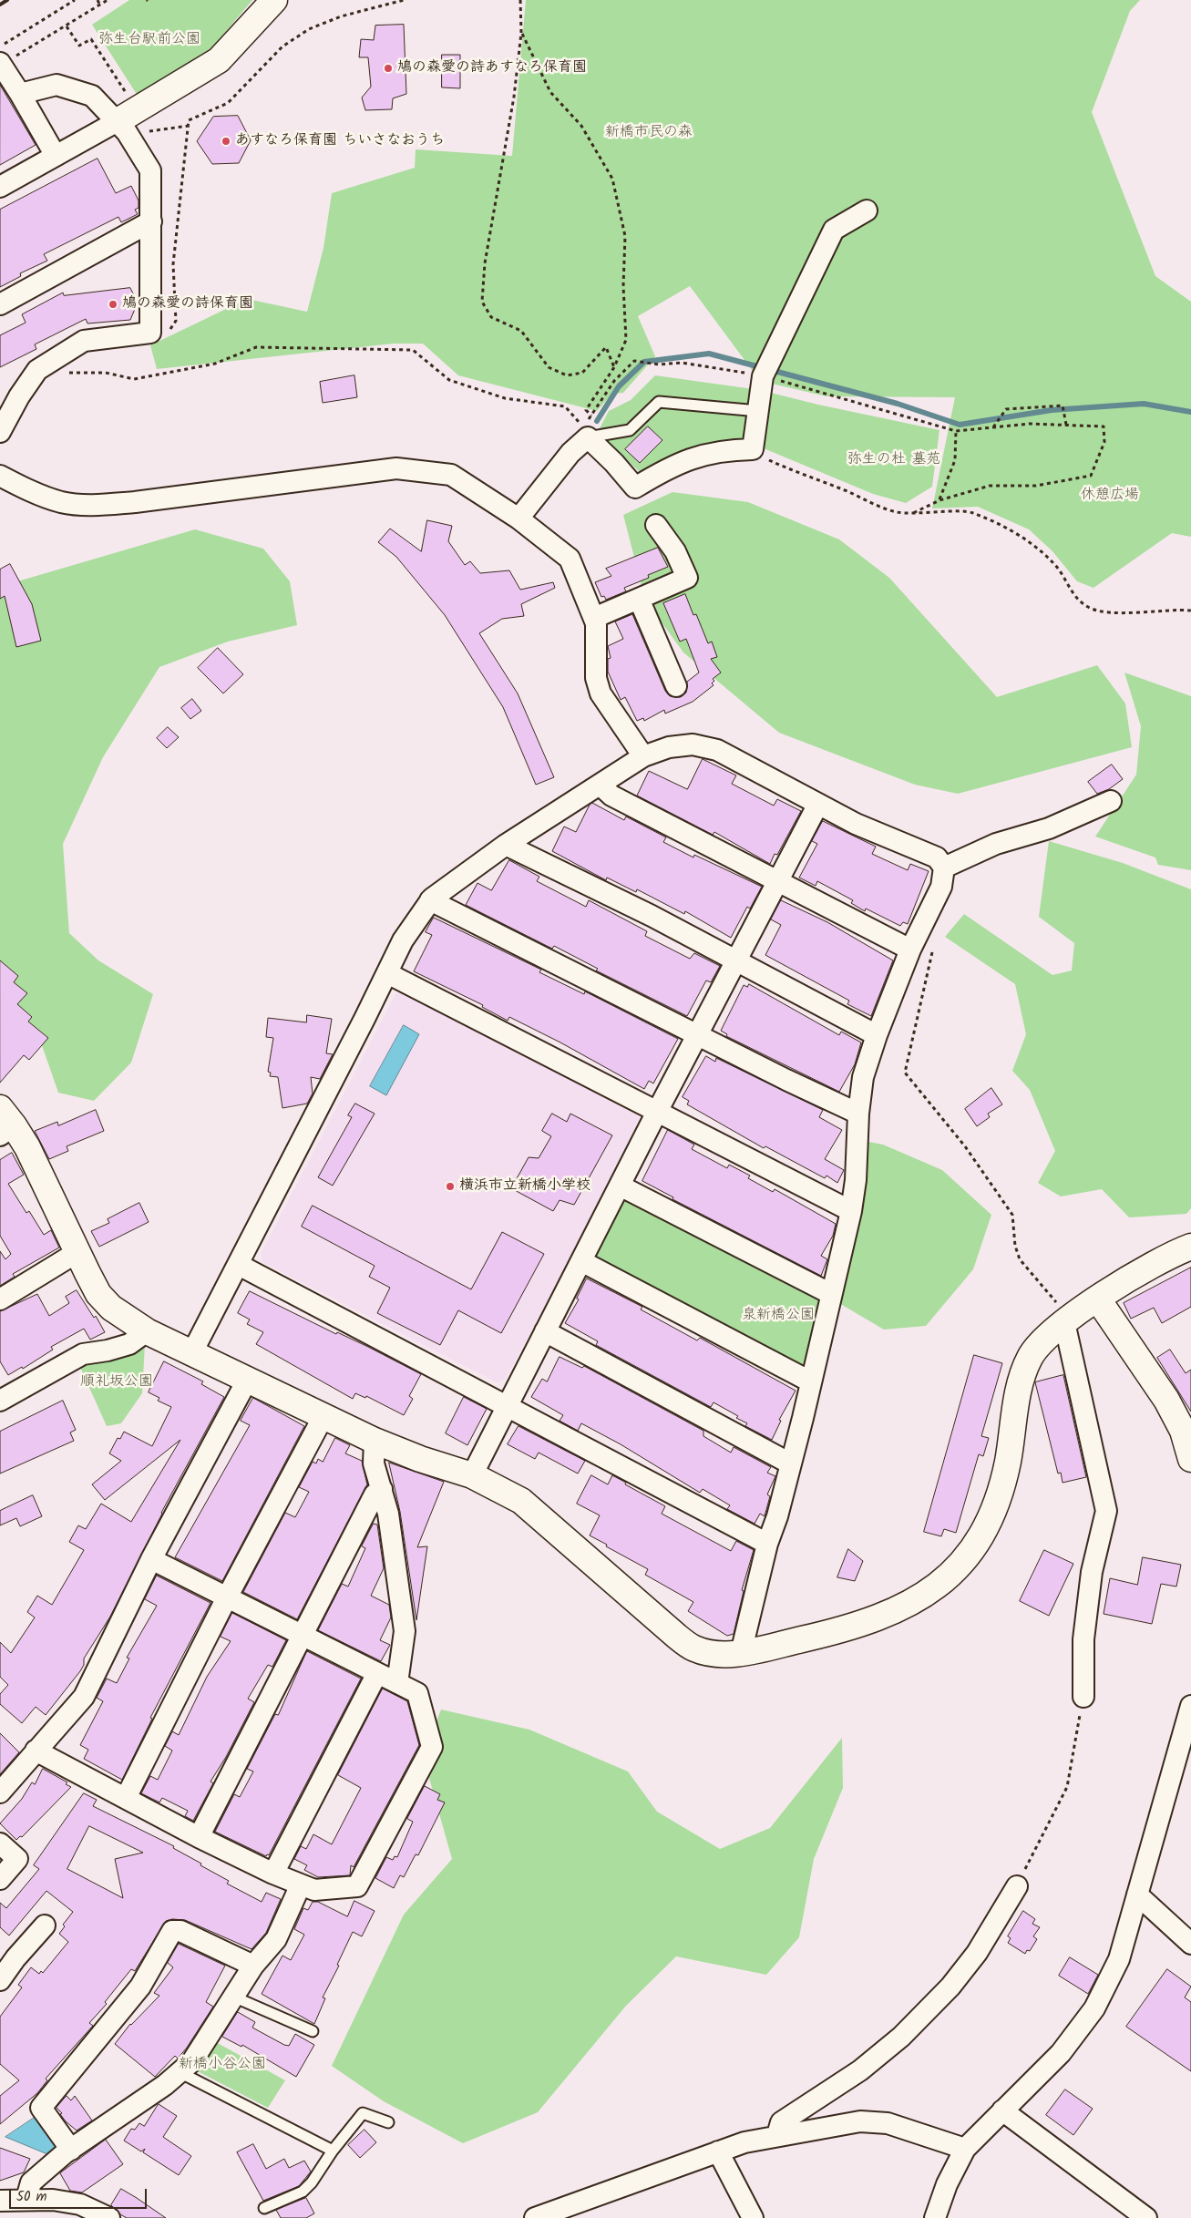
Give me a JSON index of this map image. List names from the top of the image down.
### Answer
{
  "parks": [
    "弥生台駅前公園",
    "新橋市民の森",
    "弥生の杜 墓苑",
    "休憩広場",
    "泉新橋公園",
    "順礼坂公園",
    "新橋小谷公園"
  ],
  "places": [
    "鳩の森愛の詩あすなろ保育園",
    "あすなろ保育園 ちいさなおうち",
    "鳩の森愛の詩保育園",
    "横浜市立新橋小学校"
  ],
  "scale_bar": "50 m"
}
